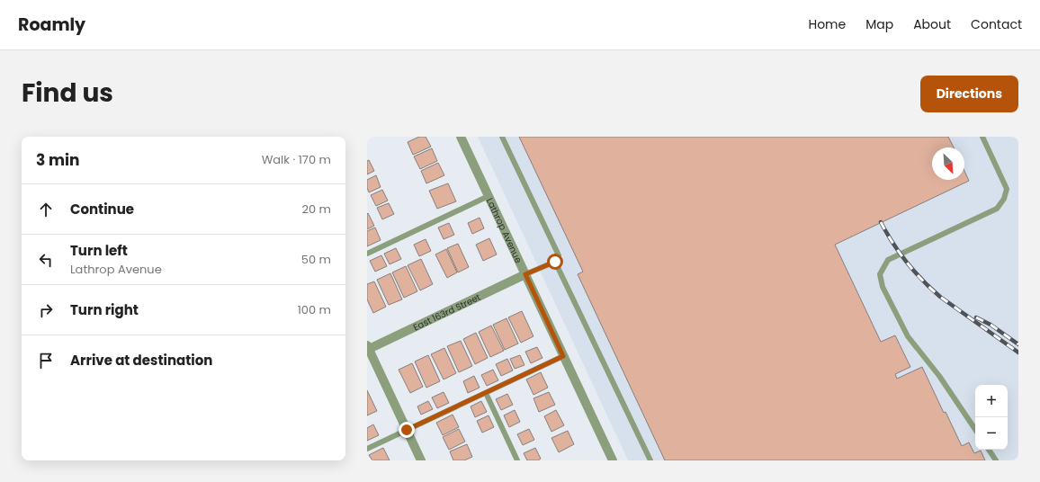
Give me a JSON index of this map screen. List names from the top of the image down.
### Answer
{
  "streets": {
    "street": ["Lathrop Avenue", "East 163rd Street"]
  },
  "crossings": [
    ["Lathrop Avenue", "East 163rd Street"]
  ],
  "north": "bottom right",
  "page": {
    "header": "Roamly",
    "nav": [
      "Home",
      "Map",
      "About",
      "Contact"
    ],
    "title": "Find us",
    "buttons": "Directions",
    "heading": ["3 min", "Walk · 170 m"],
    "list": [
      ["Continue", "20 m"],
      ["Turn left", "Lathrop Avenue", "50 m"],
      ["Turn right", "100 m"],
      "Arrive at destination"
    ],
    "map_buttons": ["+", "−"]
  }
}
